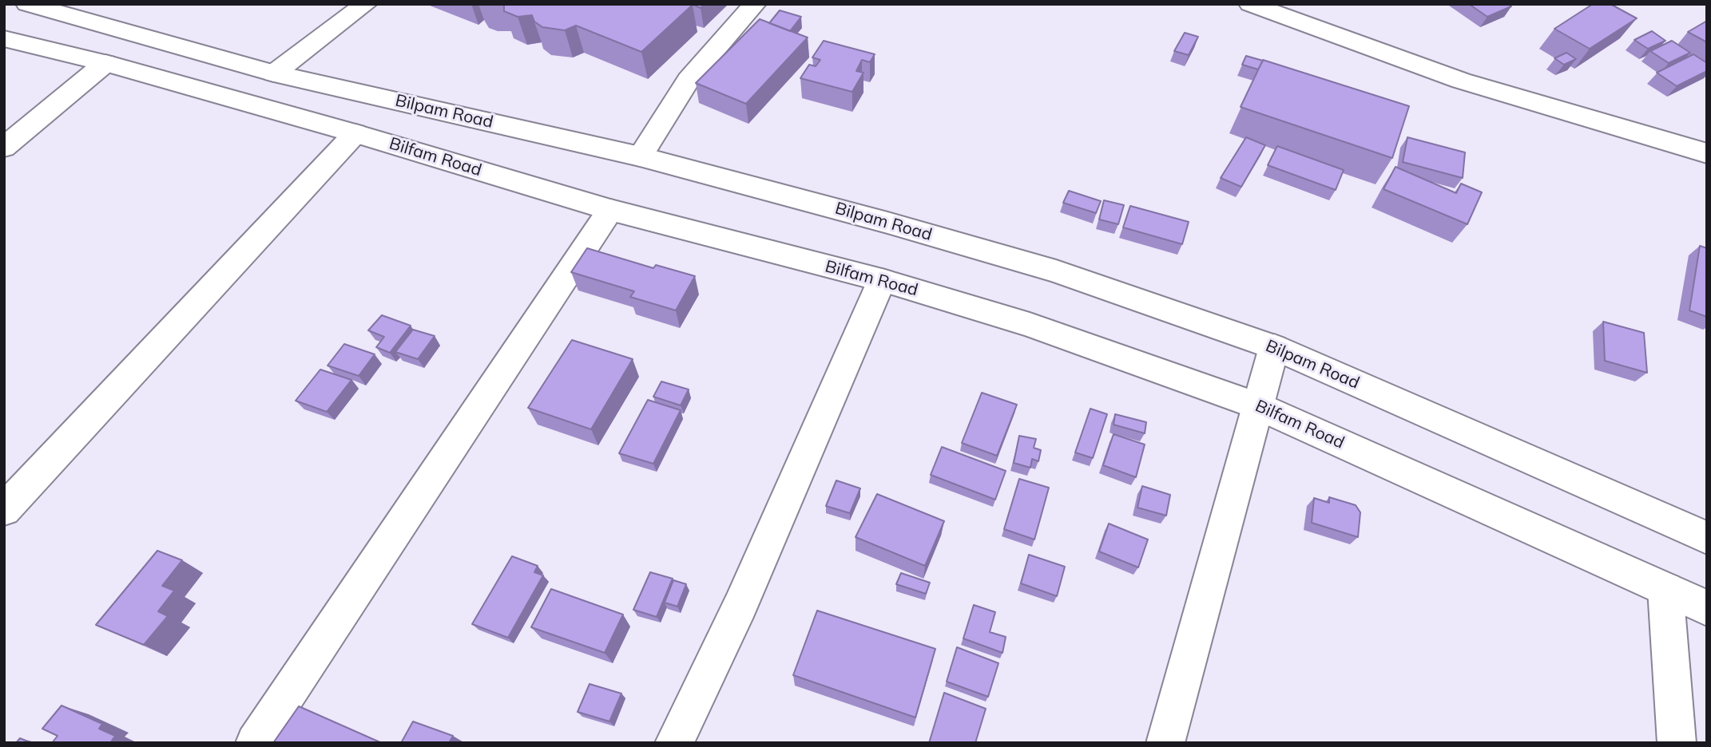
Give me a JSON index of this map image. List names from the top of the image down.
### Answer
{
  "streets": {
    "main road": ["Bilpam Road", "Bilfam Road"]
  }
}
